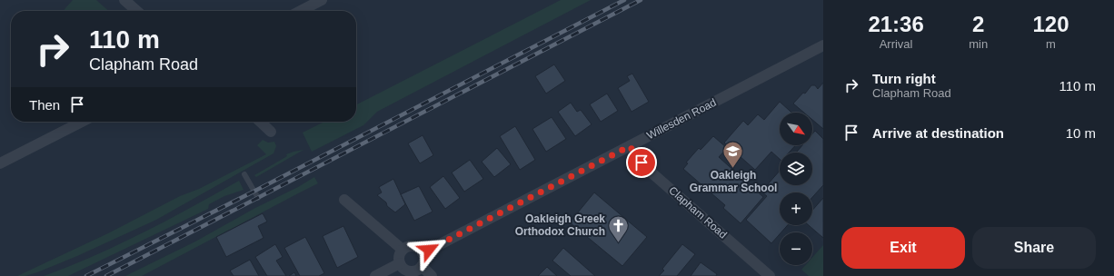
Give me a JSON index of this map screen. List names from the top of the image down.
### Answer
{
  "streets": {
    "street": ["Willesden Road", "Clapham Road"]
  },
  "crossings": [
    ["Willesden Road", "Clapham Road"]
  ],
  "places": {
    "school or university": ["Oakleigh Grammar School"],
    "church": ["Oakleigh Greek Orthodox Church"]
  },
  "north": "bottom right",
  "page": {
    "eta": [
      "21:36",
      "Arrival",
      "2",
      "min",
      "120",
      "m"
    ],
    "turn": ["110 m", "Clapham Road"],
    "list": [
      {
        "name": "Turn right",
        "note": "Clapham Road",
        "value": "110 m"
      },
      {
        "name": "Arrive at destination",
        "value": "10 m"
      }
    ],
    "then": "Then",
    "map_buttons": ["+", "−"],
    "buttons": ["Exit", "Share"]
  }
}
